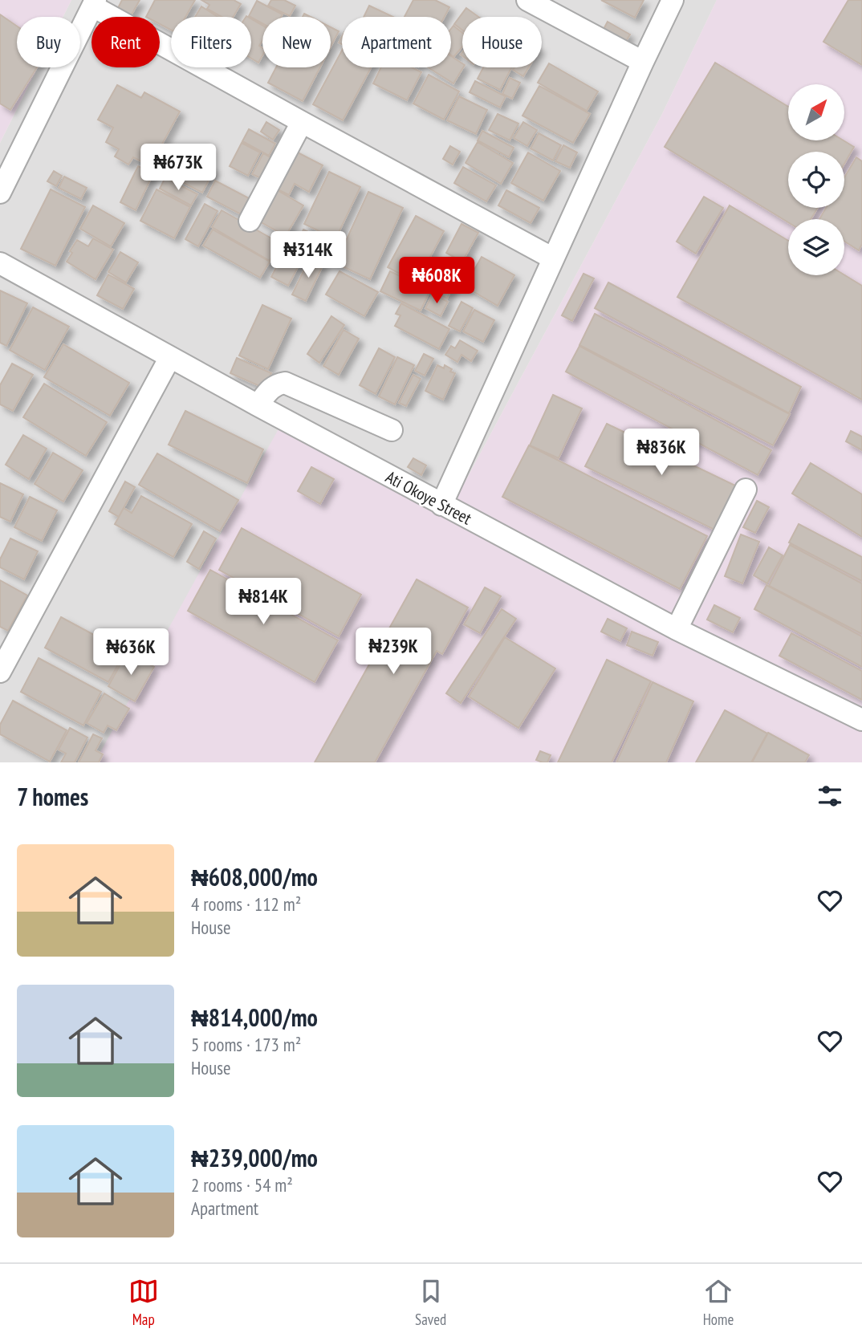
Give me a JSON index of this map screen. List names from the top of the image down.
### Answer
{
  "streets": {
    "street": ["Ati Okoye Street"]
  },
  "north": "top right",
  "page": {
    "chip": [
      "Buy",
      "Rent",
      "Filters",
      "New",
      "Apartment",
      "House"
    ],
    "price": [
      "₦673K",
      "₦314K",
      "₦608K",
      "₦836K",
      "₦814K",
      "₦239K",
      "₦636K"
    ],
    "heading": "7 homes",
    "list": [
      {
        "name": "₦608,000/mo",
        "note": "4 rooms · 112 m² · House"
      },
      {
        "name": "₦814,000/mo",
        "note": "5 rooms · 173 m² · House"
      },
      {
        "name": "₦239,000/mo",
        "note": "2 rooms · 54 m² · Apartment"
      }
    ],
    "tabs": ["Map", "Saved", "Home"]
  }
}
